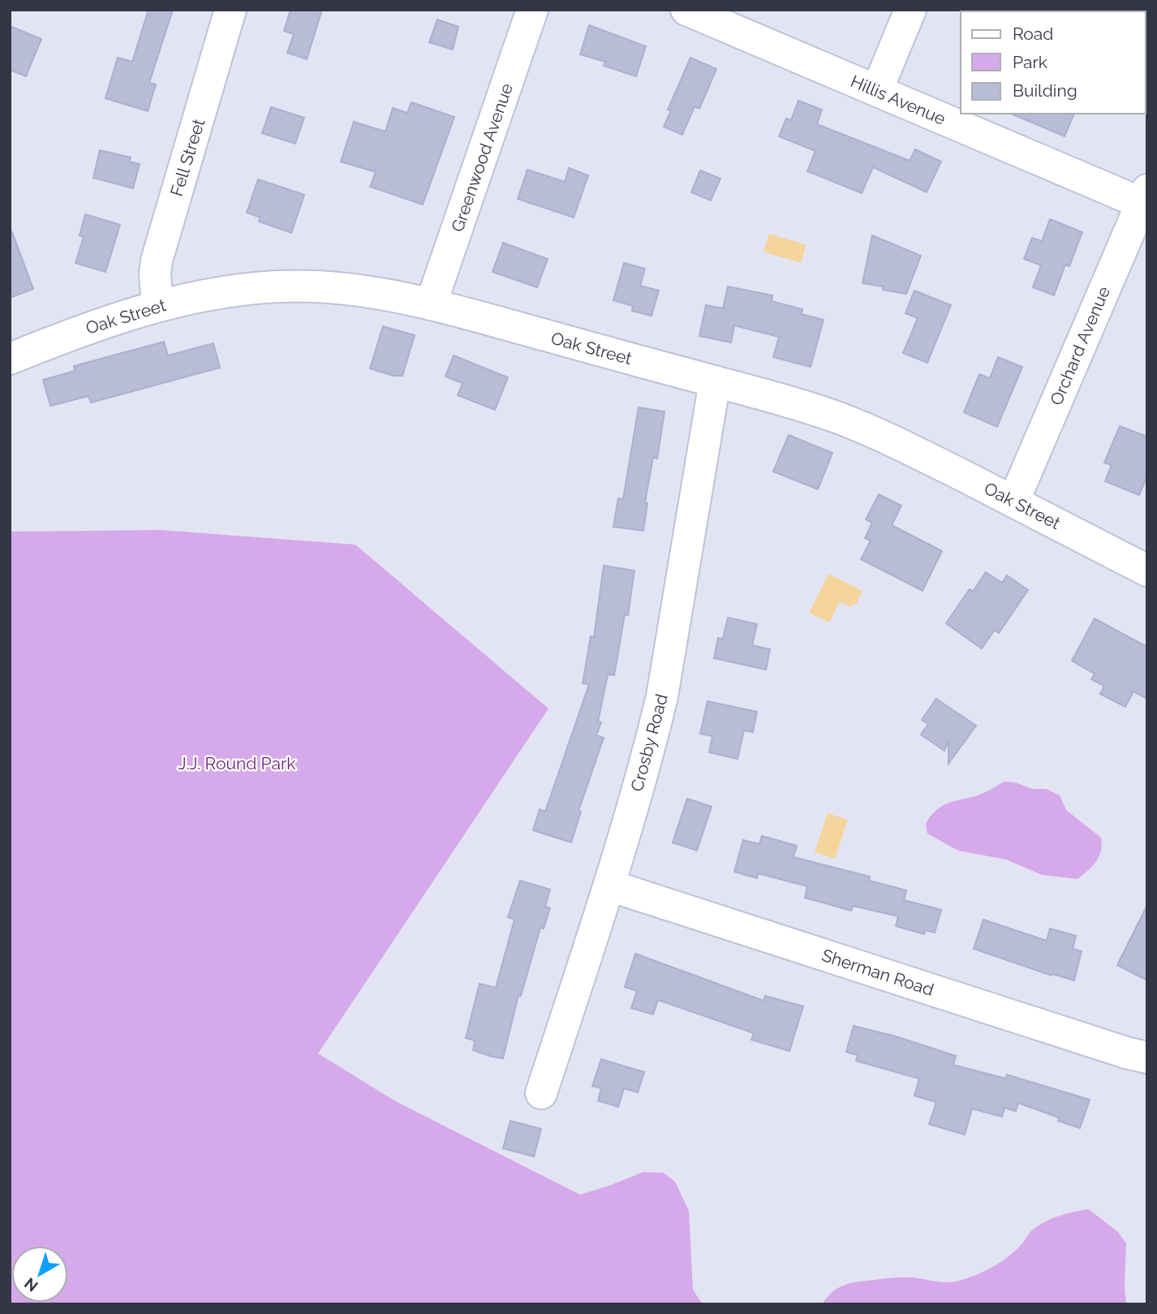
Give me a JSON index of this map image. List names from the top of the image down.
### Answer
{
  "streets": {
    "street": [
      "Hillis Avenue",
      "Fell Street",
      "Greenwood Avenue",
      "Oak Street",
      "Orchard Avenue",
      "Crosby Road",
      "Sherman Road"
    ]
  },
  "crossings": [
    ["Hillis Avenue", "Orchard Avenue"],
    ["Fell Street", "Oak Street"],
    ["Greenwood Avenue", "Oak Street"],
    ["Oak Street", "Orchard Avenue"],
    ["Oak Street", "Crosby Road"],
    ["Crosby Road", "Sherman Road"]
  ],
  "parks": ["J.J. Round Park"],
  "legend": ["Road", "Park", "Building"],
  "north": "bottom left"
}
